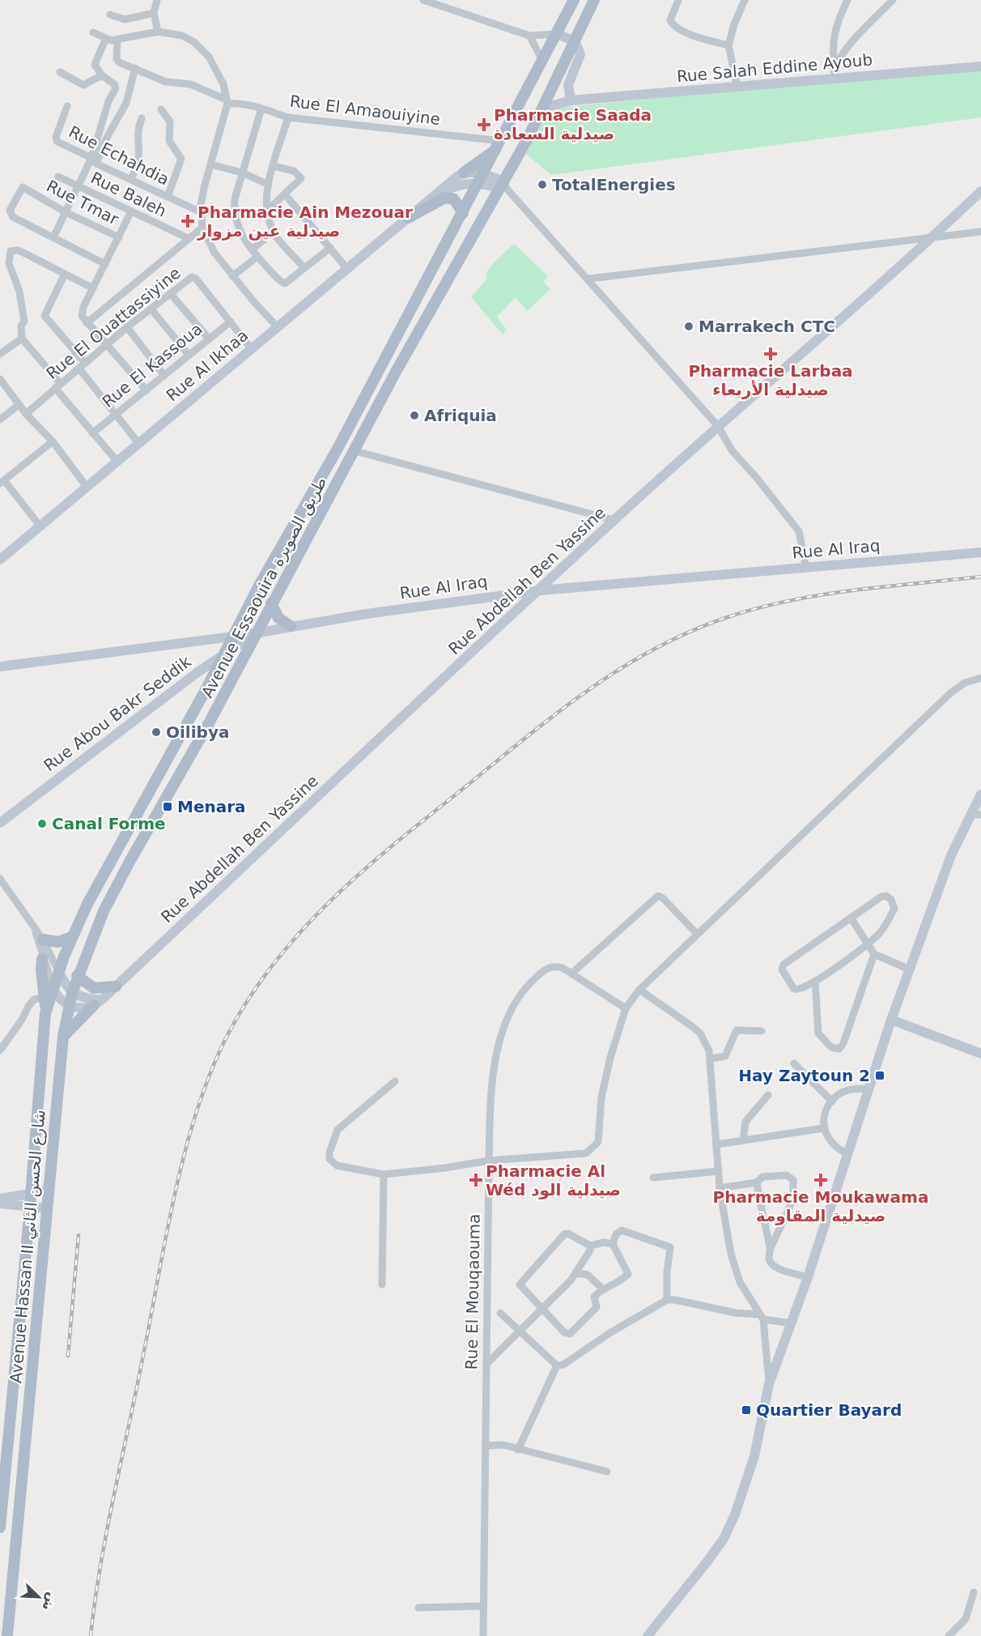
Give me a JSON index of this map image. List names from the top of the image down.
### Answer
{
  "streets": {
    "main road": ["Avenue Essaouira طريق الصويرة", "Avenue Hassan II شارع الحسن الثاني"],
    "street": [
      "Rue Salah Eddine Ayoub",
      "Rue El Amaouiyine",
      "Rue Echahdia",
      "Rue Baleh",
      "Rue Tmar",
      "Rue El Ouattassiyine",
      "Rue El Kassoua",
      "Rue Al Ikhaa",
      "Rue Al Iraq",
      "Rue Abdellah Ben Yassine",
      "Rue Abou Bakr Seddik",
      "Rue El Mouqaouma"
    ]
  },
  "crossings": [
    ["Rue Salah Eddine Ayoub", "Avenue Essaouira طريق الصويرة"],
    ["Rue El Amaouiyine", "Avenue Essaouira طريق الصويرة"],
    ["Rue El Ouattassiyine", "Rue El Kassoua"],
    ["Rue El Ouattassiyine", "Rue Al Ikhaa"],
    ["Rue Al Ikhaa", "Avenue Essaouira طريق الصويرة"],
    ["Rue Al Iraq", "Rue Abdellah Ben Yassine"],
    ["Rue Al Iraq", "Avenue Essaouira طريق الصويرة"],
    ["Rue Al Iraq", "Rue Abou Bakr Seddik"],
    ["Avenue Essaouira طريق الصويرة", "Rue Abou Bakr Seddik"],
    ["Avenue Essaouira طريق الصويرة", "Avenue Hassan II شارع الحسن الثاني"]
  ],
  "places": {
    "health": [
      "Pharmacie Saada صيدلية السعادة",
      "Pharmacie Ain Mezouar صيدلية عين مزوار",
      "Pharmacie Larbaa صيدلية الأربعاء",
      "Pharmacie Al Wéd صيدلية الود",
      "Pharmacie Moukawama صيدلية المقاومة"
    ],
    "other": [
      "TotalEnergies",
      "Marrakech CTC",
      "Afriquia",
      "Oilibya",
      "Canal Forme"
    ],
    "transit": ["Menara", "Hay Zaytoun 2", "Quartier Bayard"]
  },
  "north": "bottom right"
}
